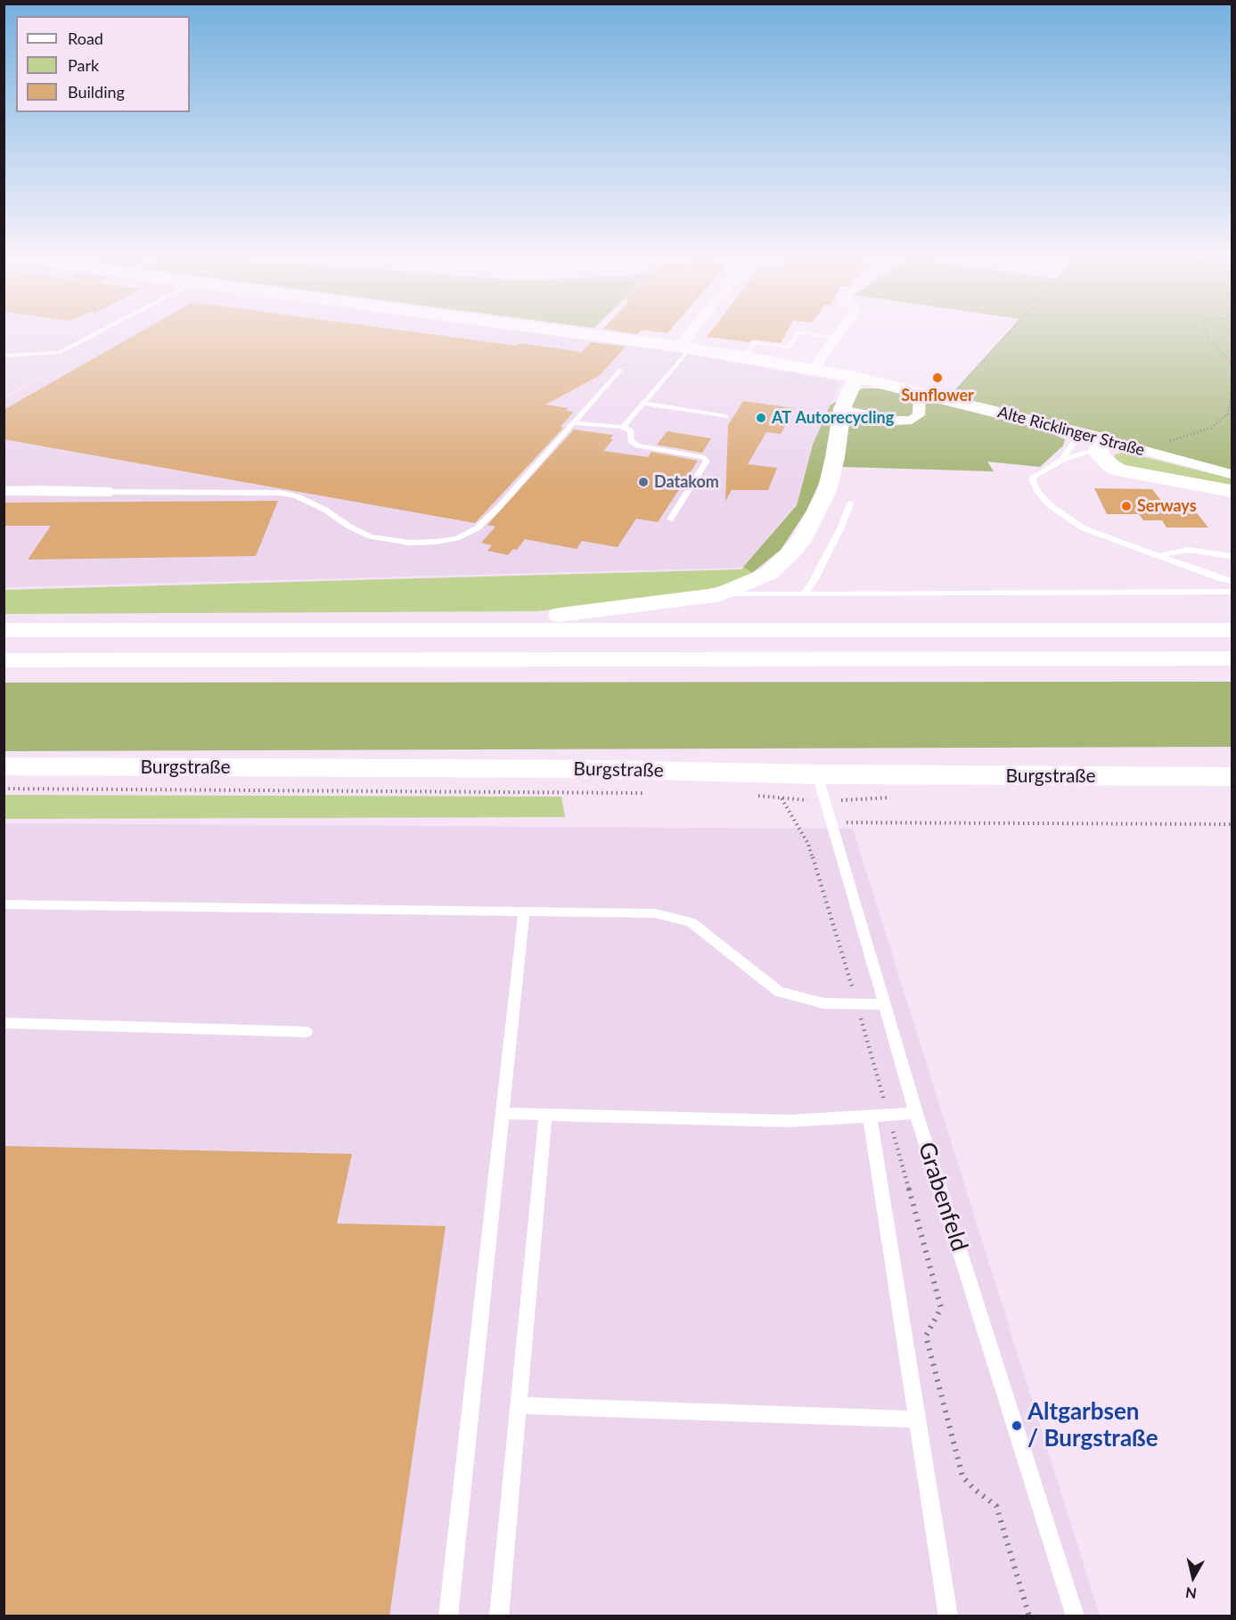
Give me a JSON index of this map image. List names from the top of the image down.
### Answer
{
  "streets": {
    "main road": ["Alte Ricklinger Straße", "Burgstraße"],
    "lane": ["Grabenfeld"]
  },
  "crossings": [
    ["Burgstraße", "Grabenfeld"]
  ],
  "places": [
    "Sunflower",
    "AT Autorecycling",
    "Datakom",
    "Serways",
    "Altgarbsen / Burgstraße"
  ],
  "legend": ["Road", "Park", "Building"],
  "north": "bottom"
}
